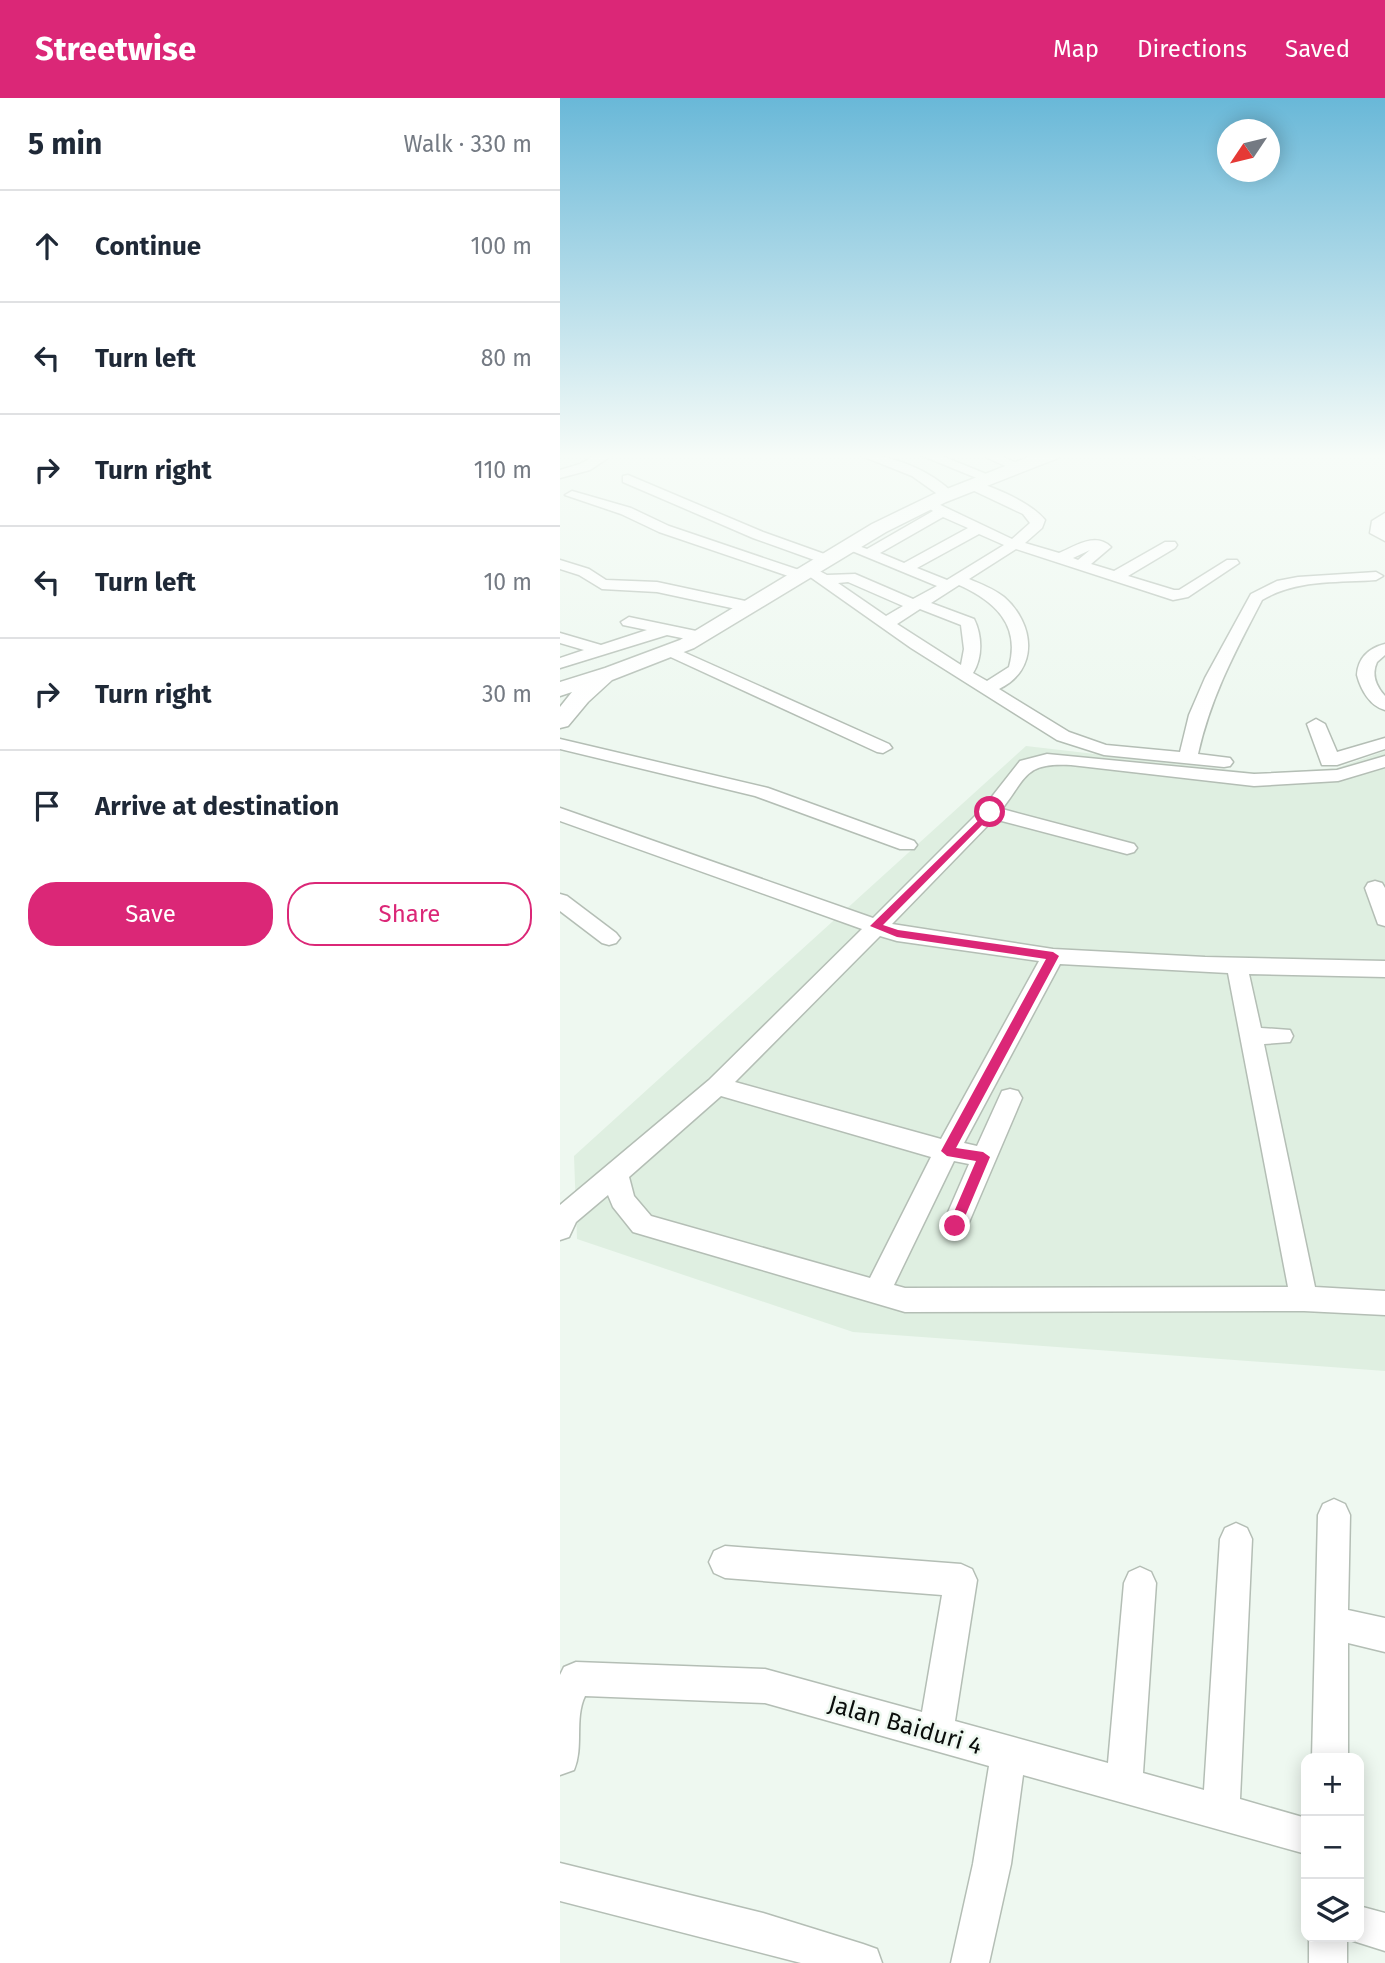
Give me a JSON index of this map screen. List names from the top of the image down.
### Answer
{
  "streets": {
    "street": ["Jalan Baiduri 4"]
  },
  "north": "bottom left",
  "page": {
    "header": "Streetwise",
    "nav": ["Map", "Directions", "Saved"],
    "heading": ["5 min", "Walk · 330 m"],
    "list": [
      ["Continue", "100 m"],
      ["Turn left", "80 m"],
      ["Turn right", "110 m"],
      ["Turn left", "10 m"],
      ["Turn right", "30 m"],
      "Arrive at destination"
    ],
    "buttons": ["Save", "Share"],
    "map_buttons": ["+", "−"]
  }
}
